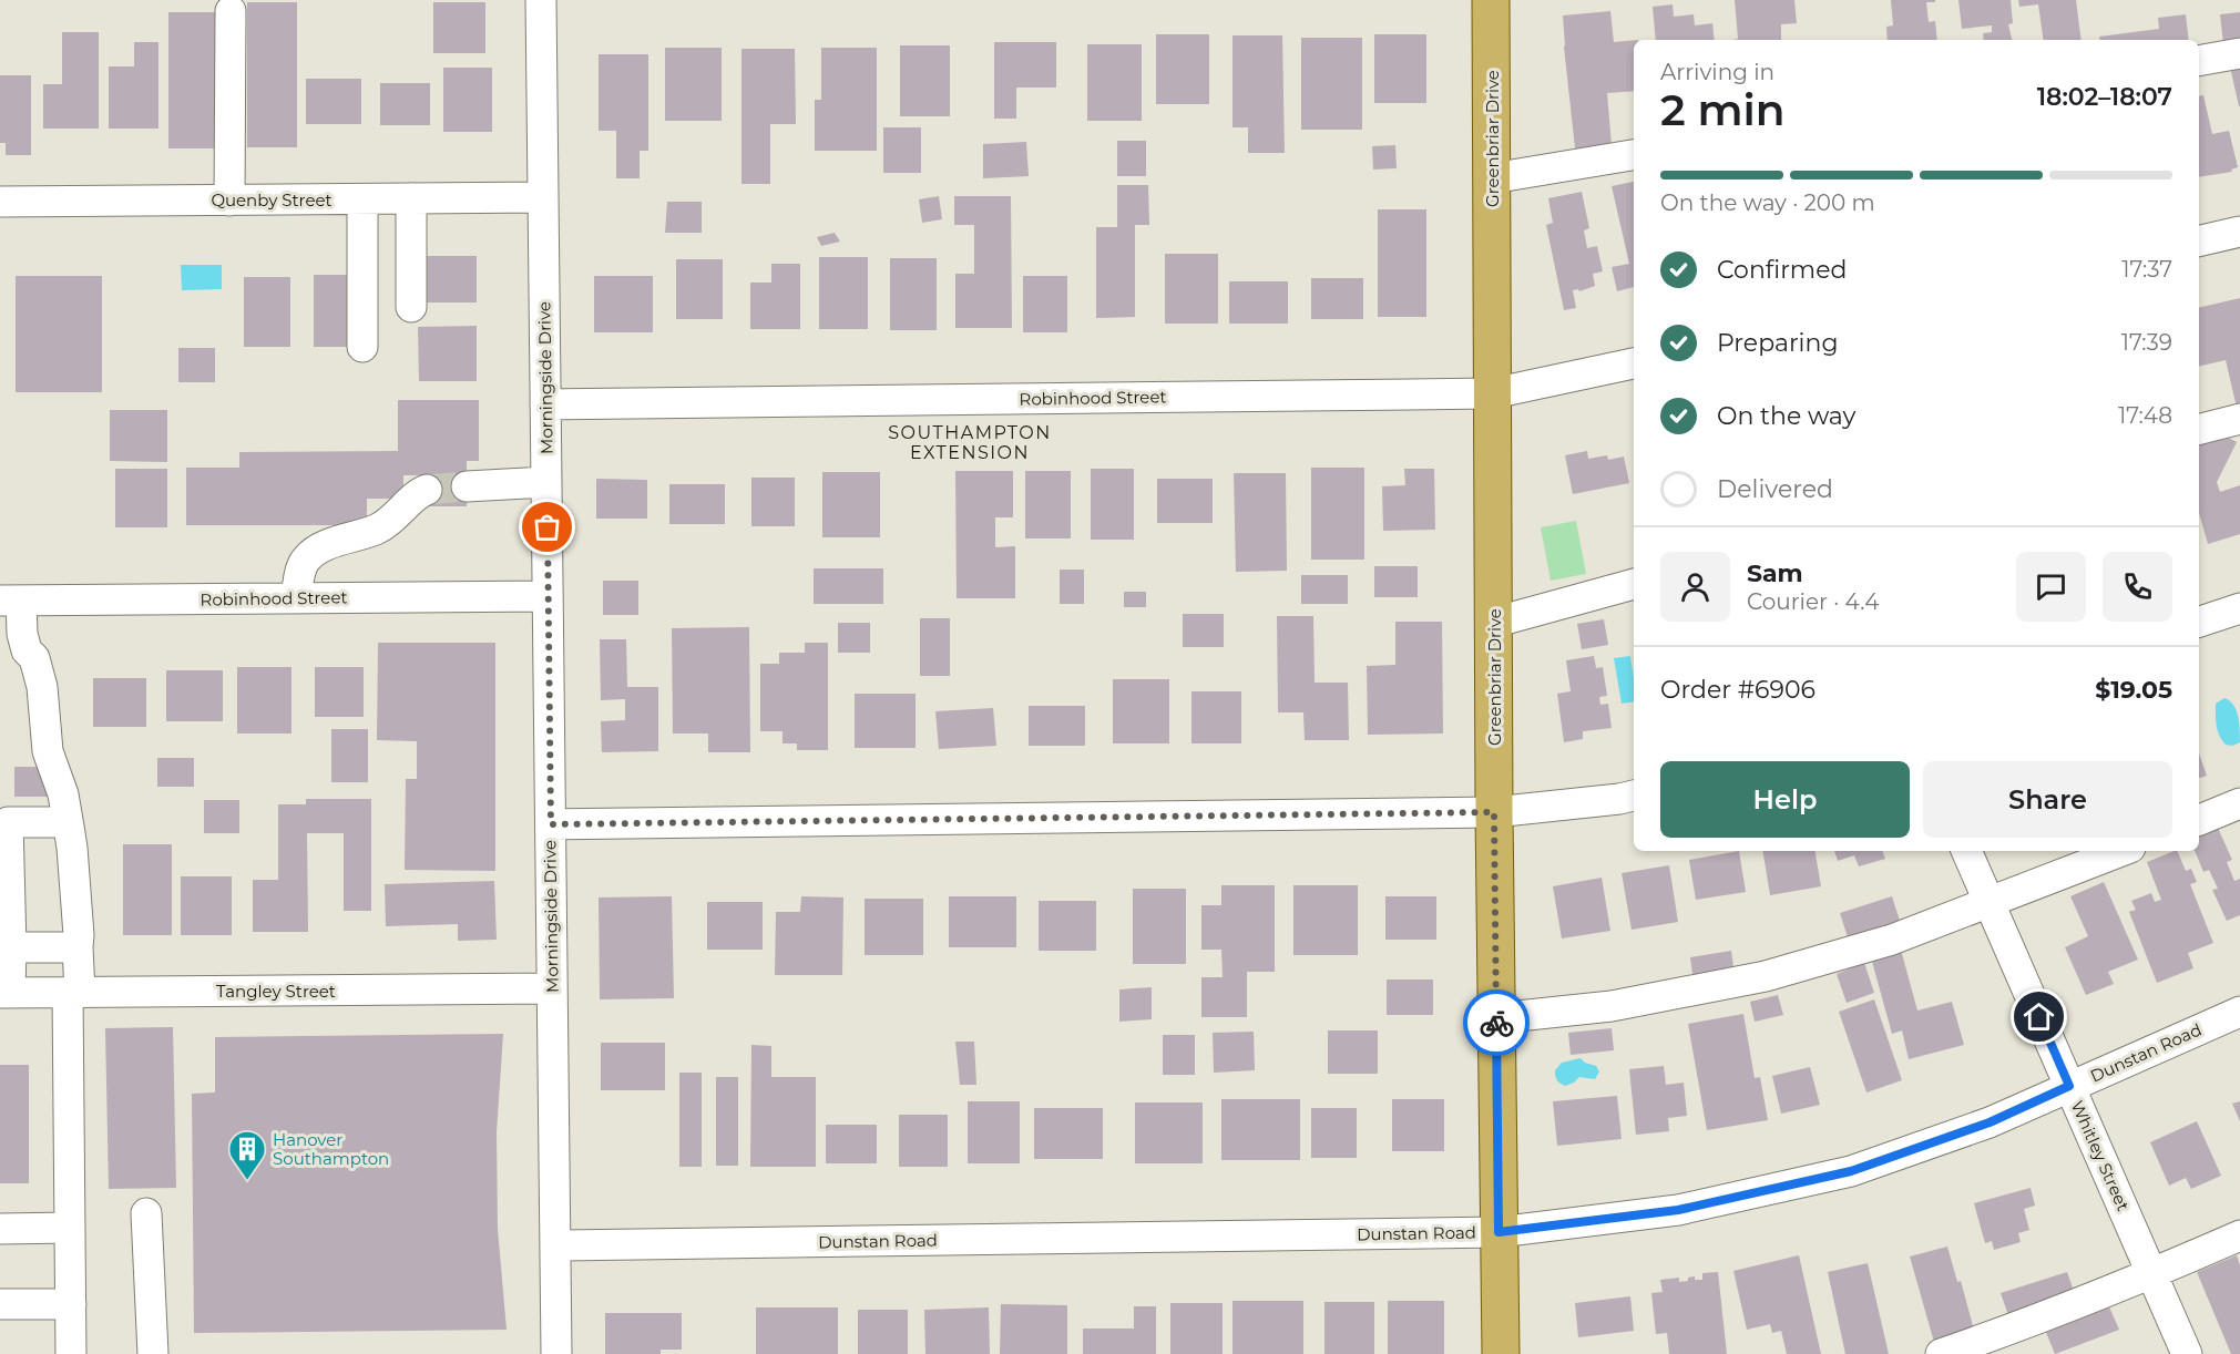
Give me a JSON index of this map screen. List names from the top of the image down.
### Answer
{
  "streets": {
    "main road": ["Greenbriar Drive"],
    "street": [
      "Quenby Street",
      "Morningside Drive",
      "Robinhood Street",
      "Tangley Street",
      "Dunstan Road",
      "Whitley Street"
    ]
  },
  "crossings": [
    ["Greenbriar Drive", "Robinhood Street"],
    ["Greenbriar Drive", "Dunstan Road"],
    ["Quenby Street", "Morningside Drive"],
    ["Morningside Drive", "Robinhood Street"],
    ["Morningside Drive", "Tangley Street"],
    ["Morningside Drive", "Dunstan Road"],
    ["Dunstan Road", "Whitley Street"]
  ],
  "districts": ["SOUTHAMPTON EXTENSION"],
  "places": {
    "building": ["Hanover Southampton"]
  },
  "page": {
    "heading": ["2 min", "Arriving in", "18:02–18:07"],
    "panel": [
      "Sam",
      "Courier · 4.4",
      "Order #6906",
      "$19.05"
    ],
    "bar": "On the way · 200 m",
    "list": [
      ["Confirmed", "17:37"],
      ["Preparing", "17:39"],
      ["On the way", "17:48"],
      "Delivered"
    ],
    "buttons": ["Help", "Share"]
  }
}
